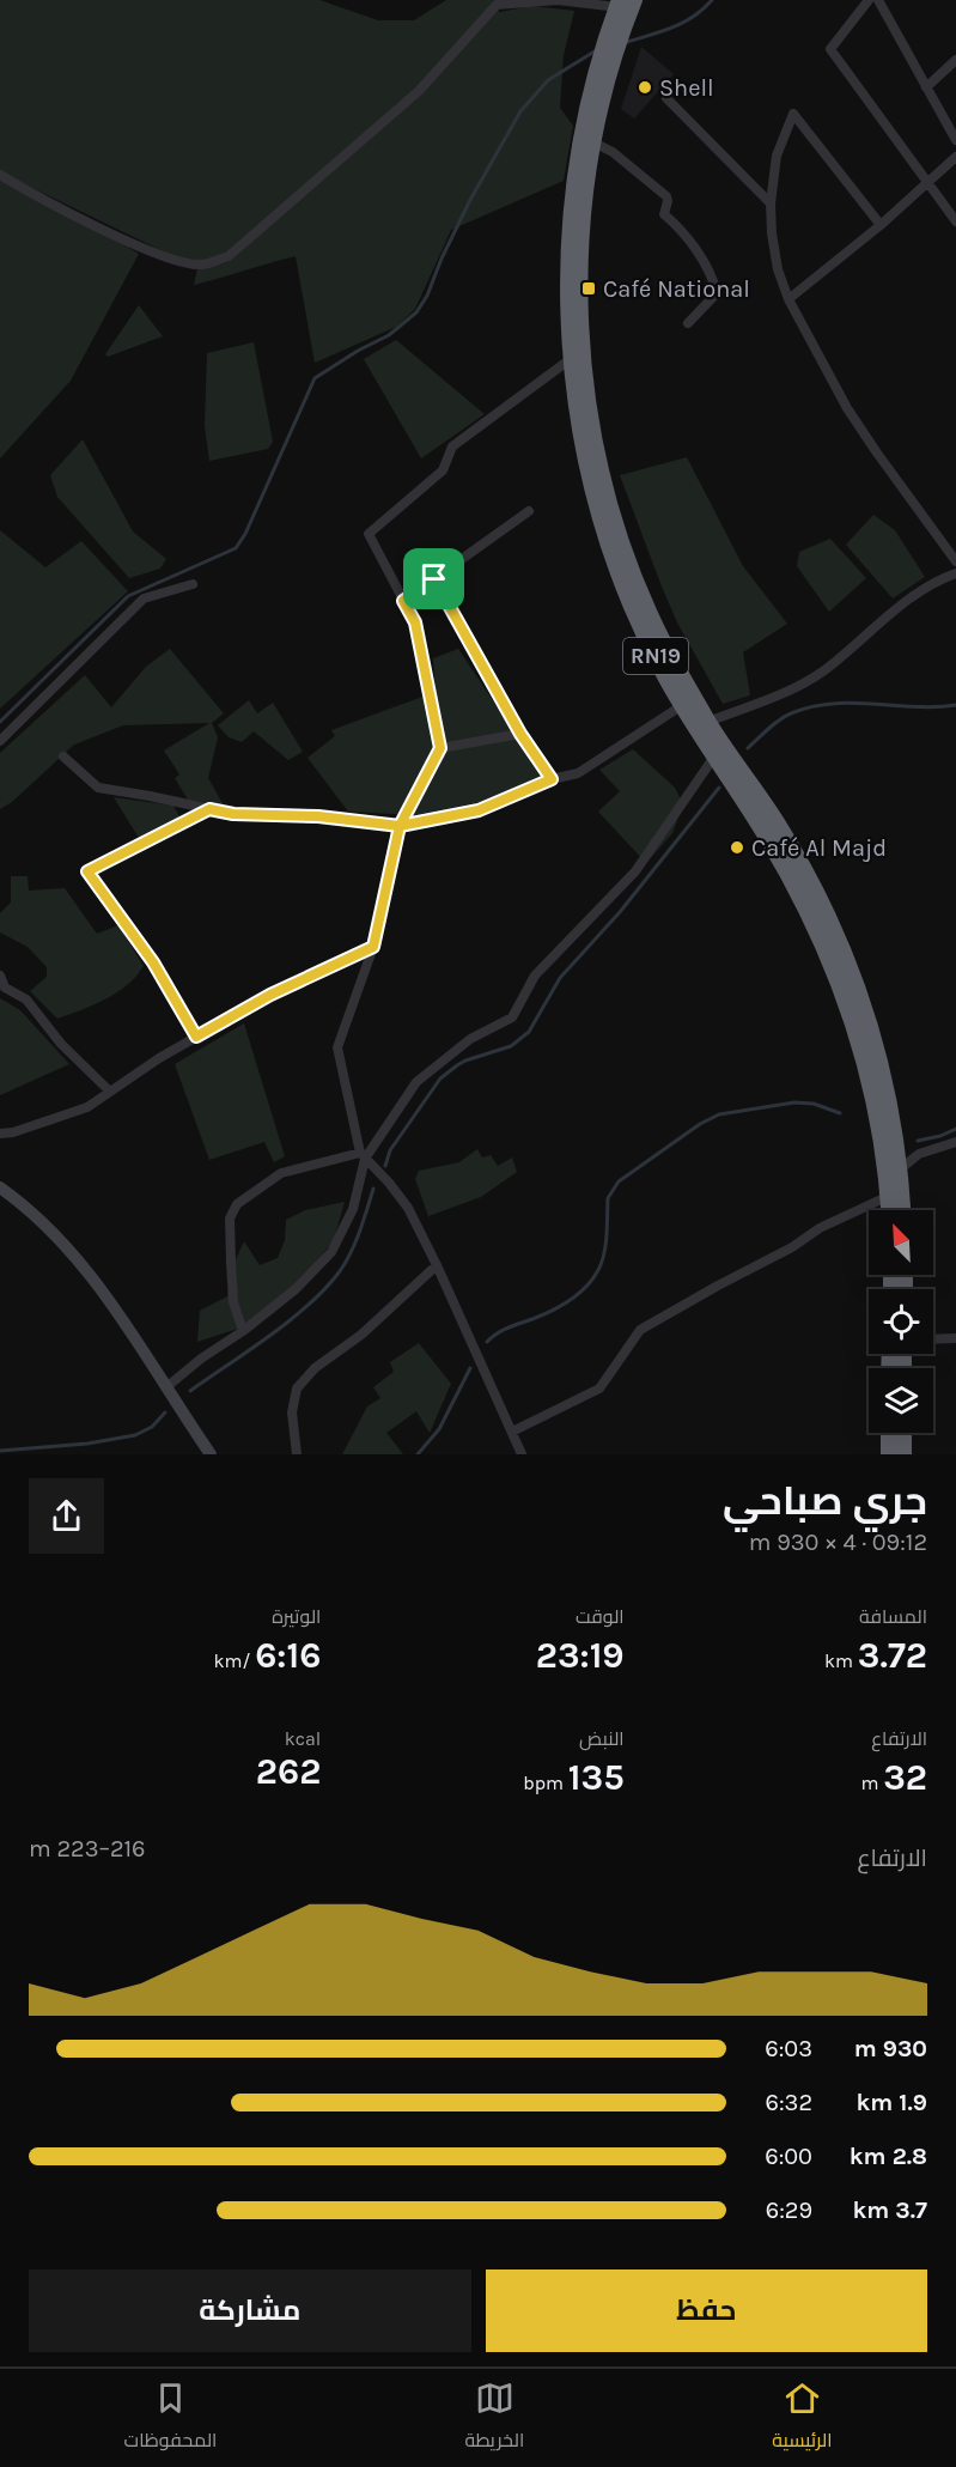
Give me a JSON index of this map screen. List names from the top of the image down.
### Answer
{
  "streets": {
    "highway": ["RN19"]
  },
  "places": {
    "other": ["Shell", "Café Al Majd"],
    "transit": ["Café National"]
  },
  "north": "top left",
  "page": {
    "heading": ["جري صباحي", "09:12 · 4 × 930 m"],
    "stats": [
      ["المسافة", "3.72 km"],
      ["الوقت", "23:19"],
      ["الوتيرة", "6:16 /km"],
      ["الارتفاع", "32 m"],
      ["النبض", "135 bpm"],
      ["kcal", "262"]
    ],
    "chart": ["الارتفاع", "216–223 m"],
    "list": [
      {
        "name": "930 m",
        "note": "6:03"
      },
      {
        "name": "1.9 km",
        "note": "6:32"
      },
      {
        "name": "2.8 km",
        "note": "6:00"
      },
      {
        "name": "3.7 km",
        "note": "6:29"
      }
    ],
    "buttons": ["حفظ", "مشاركة"],
    "tabs": ["الرئيسية", "الخريطة", "المحفوظات"]
  }
}
